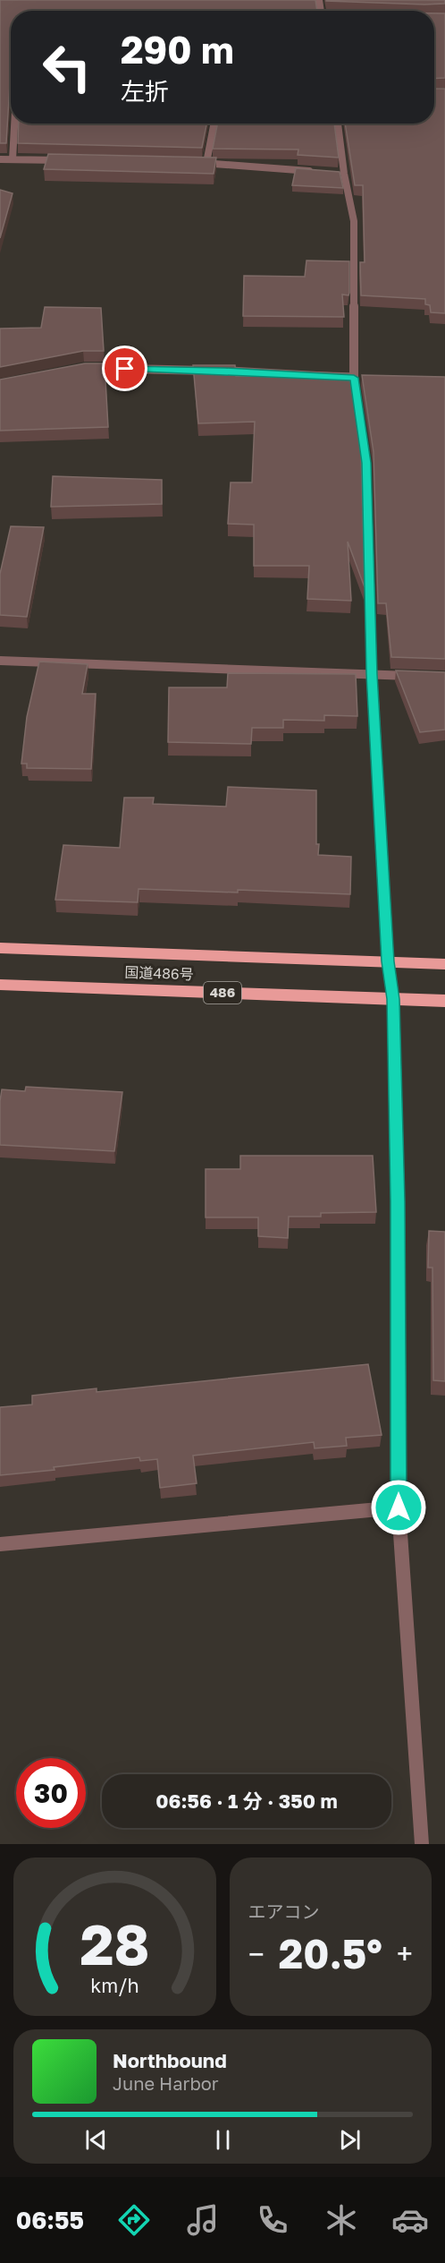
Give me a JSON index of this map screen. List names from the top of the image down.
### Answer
{
  "streets": {
    "highway": ["国道486号", "486"]
  },
  "page": {
    "turn": ["290 m", "左折"],
    "limit": "30",
    "trip": "06:56 · 1 分 · 350 m",
    "tile": "エアコン",
    "heat": ["−", "20.5°", "+"],
    "song": ["Northbound", "June Harbor"],
    "tabs": "06:55",
    "gauge": ["28", "km/h"]
  }
}
